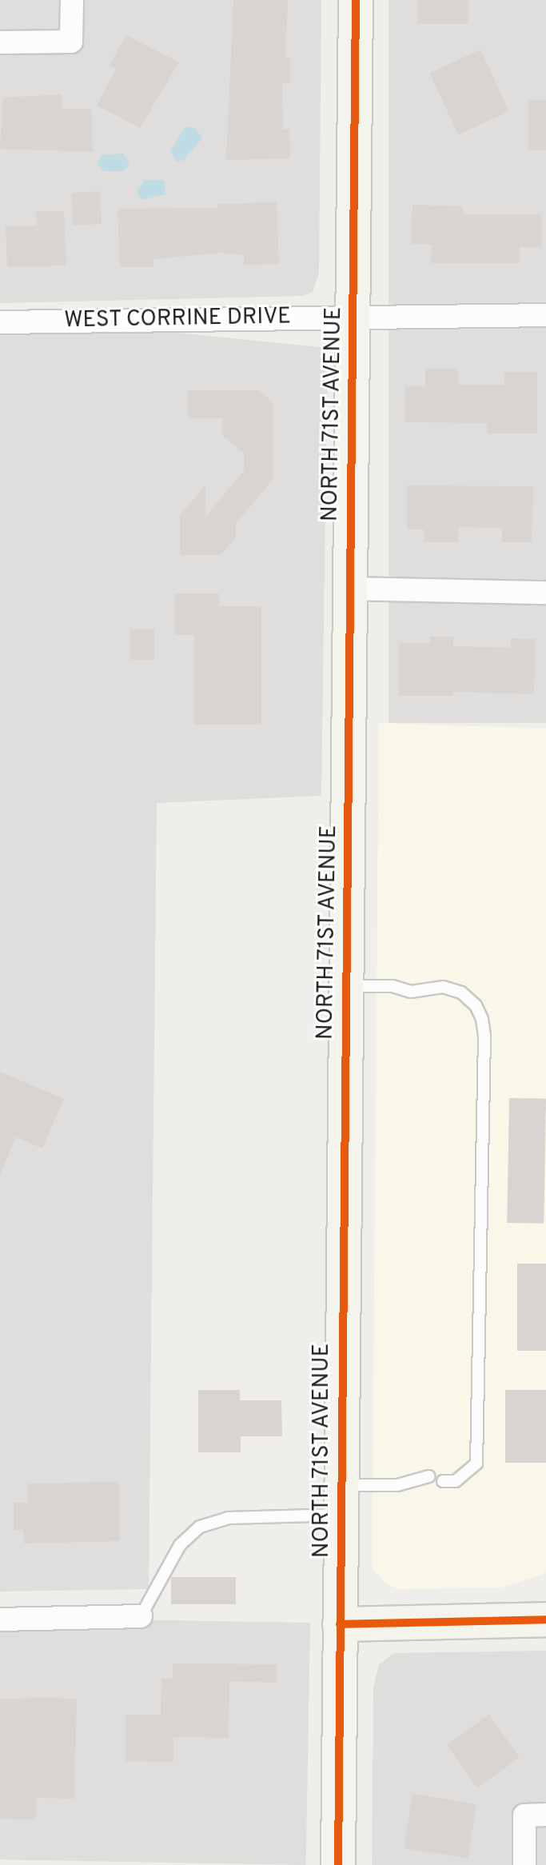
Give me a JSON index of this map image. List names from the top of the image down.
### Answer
{
  "streets": {
    "street": ["WEST CORRINE DRIVE", "NORTH 71ST AVENUE"]
  },
  "crossings": [
    ["WEST CORRINE DRIVE", "NORTH 71ST AVENUE"]
  ]
}
